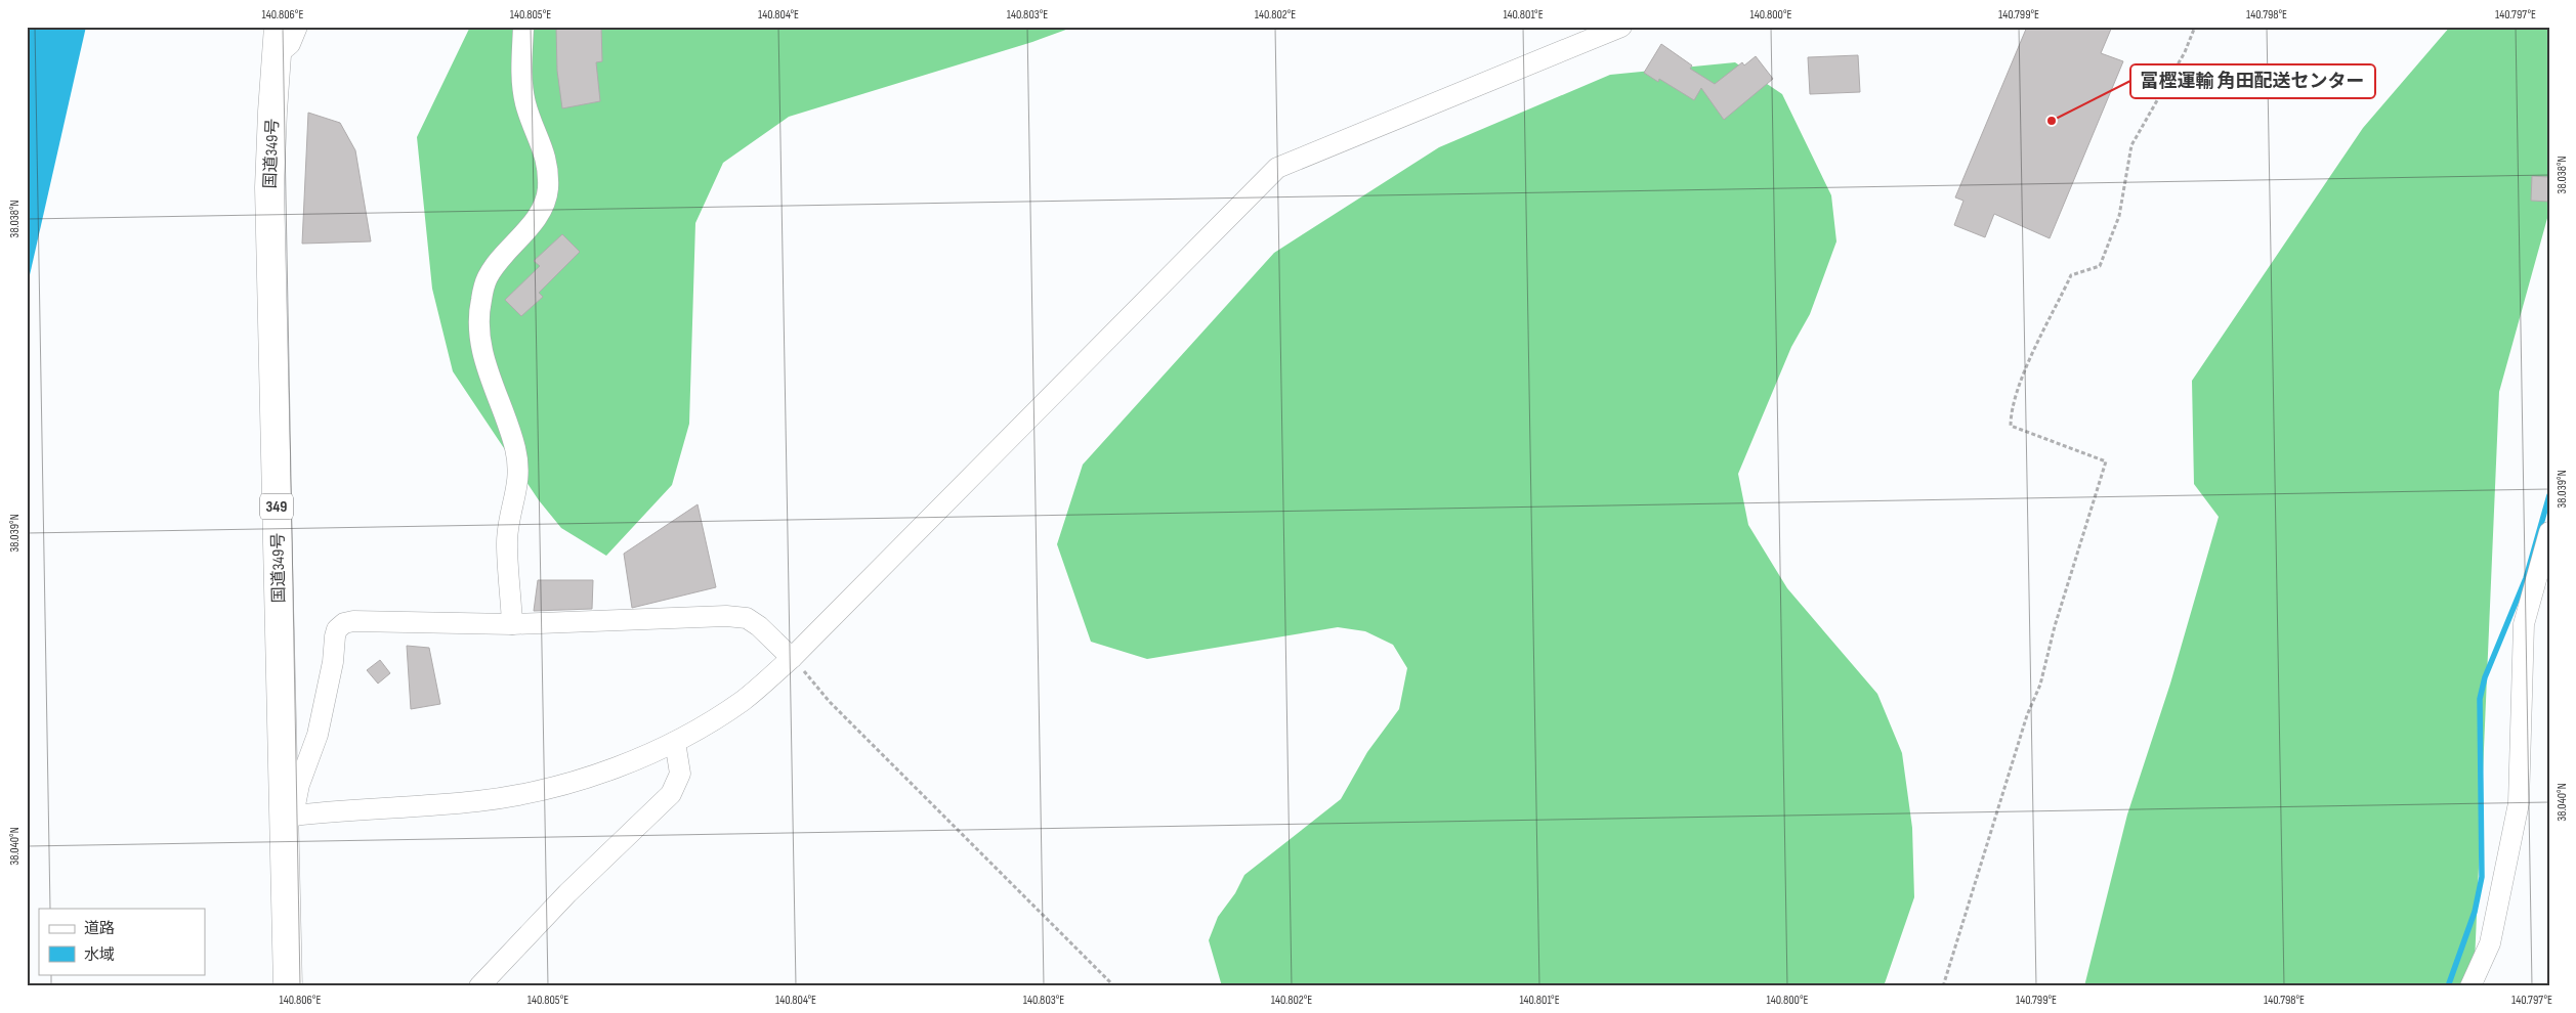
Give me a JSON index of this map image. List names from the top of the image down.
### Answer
{
  "streets": {
    "highway": ["国道349号", "349"]
  },
  "places": ["冨樫運輸 角田配送センター"],
  "legend": ["道路", "水域"],
  "coordinates": [
    "140.806°E",
    "140.805°E",
    "140.804°E",
    "140.803°E",
    "140.802°E",
    "140.801°E",
    "140.800°E",
    "140.799°E",
    "140.798°E",
    "140.797°E",
    "38.038°N",
    "38.039°N",
    "38.040°N"
  ]
}
